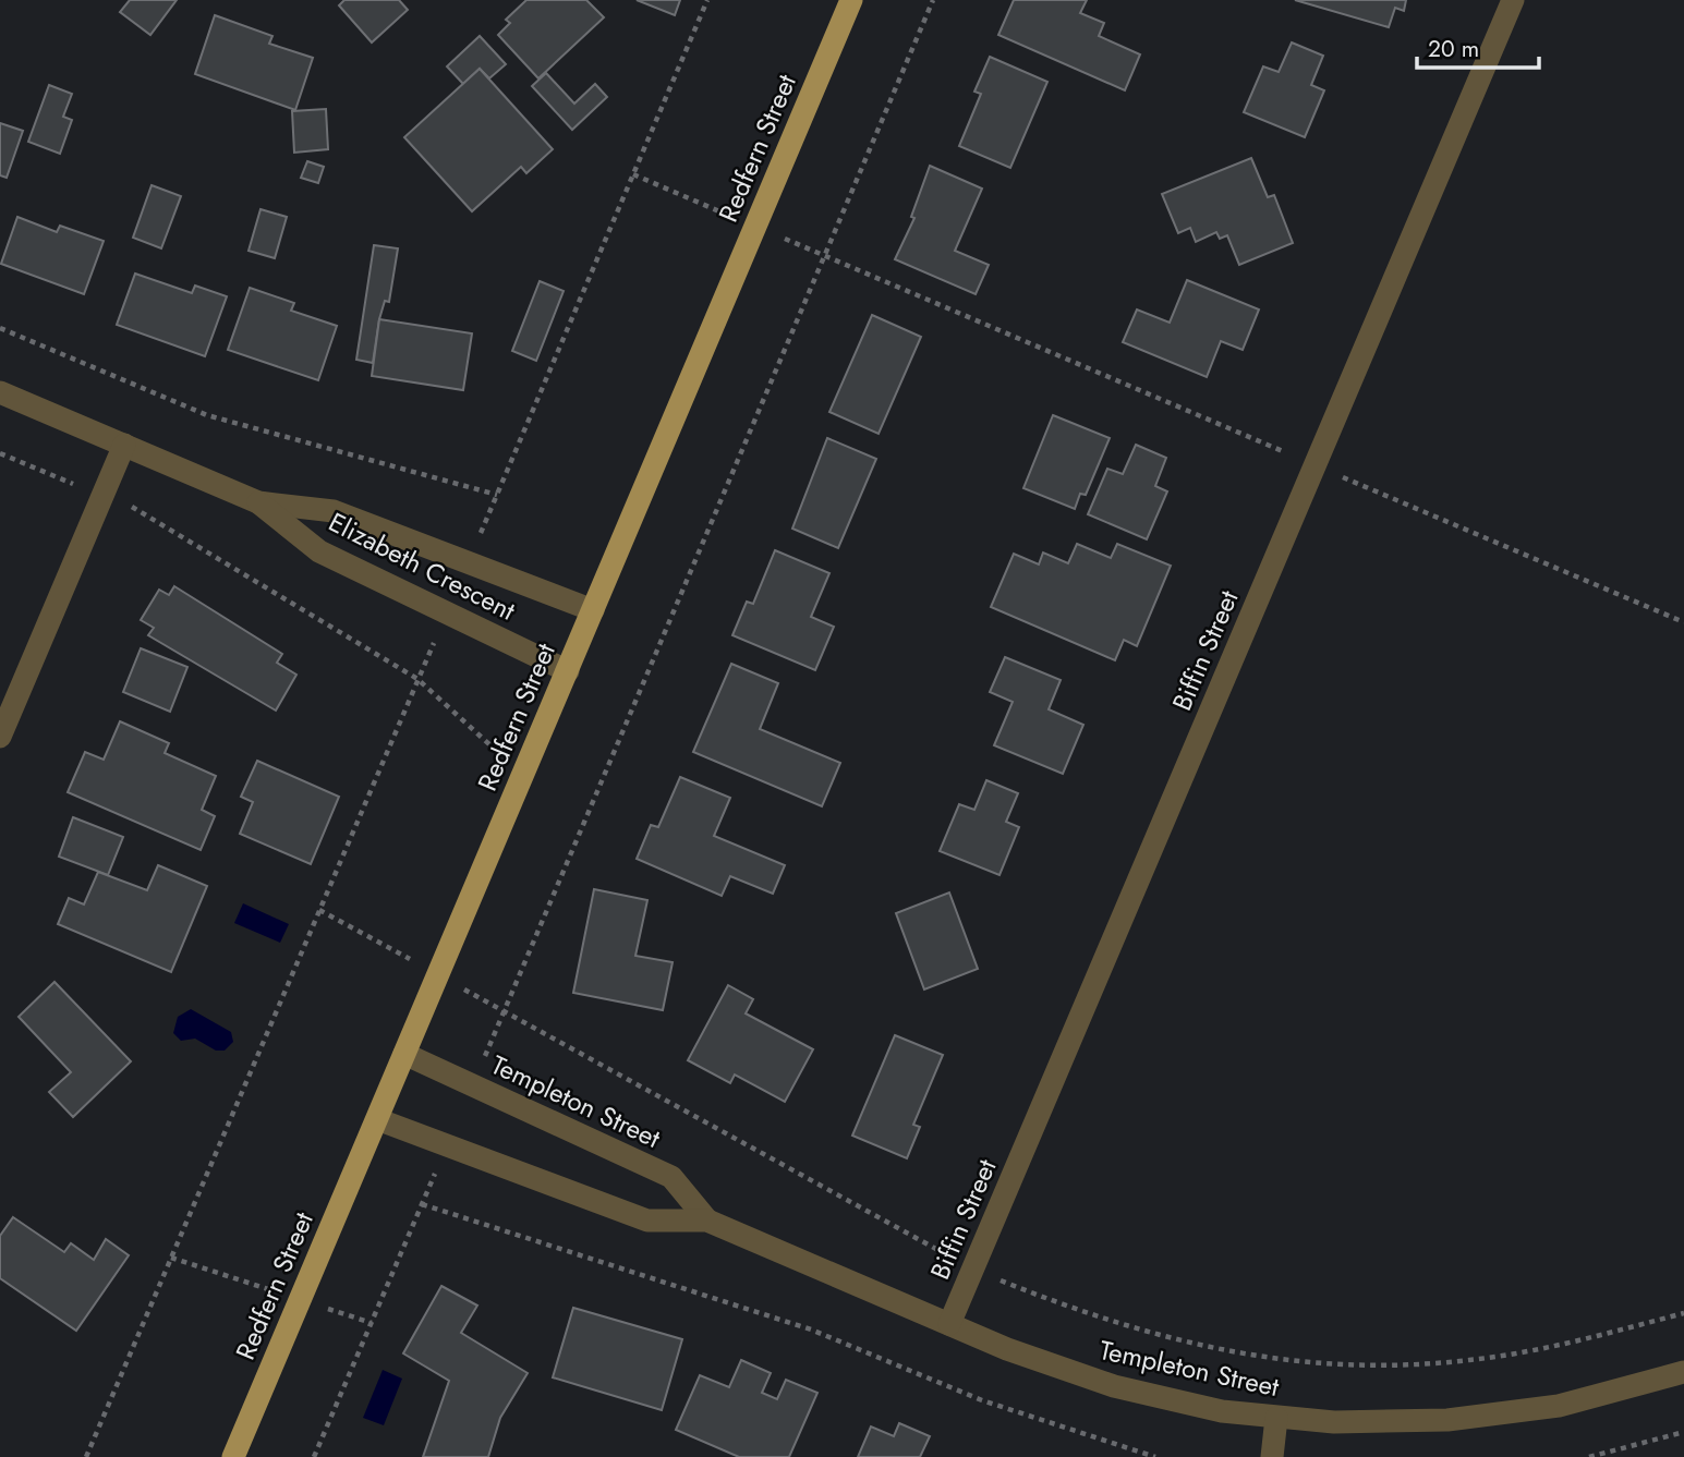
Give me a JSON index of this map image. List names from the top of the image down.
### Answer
{
  "streets": {
    "main road": ["Redfern Street"],
    "street": ["Elizabeth Crescent", "Biffin Street", "Templeton Street"]
  },
  "crossings": [
    ["Redfern Street", "Elizabeth Crescent"],
    ["Redfern Street", "Templeton Street"],
    ["Biffin Street", "Templeton Street"]
  ],
  "scale_bar": "20 m"
}
